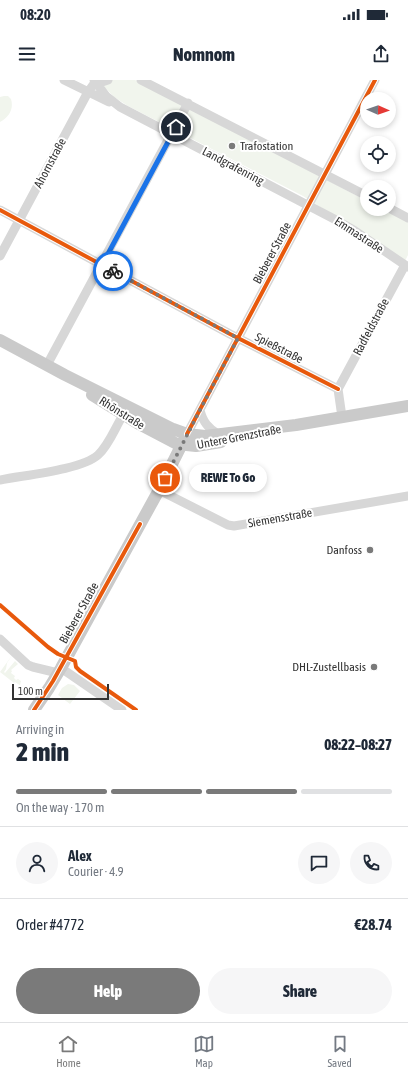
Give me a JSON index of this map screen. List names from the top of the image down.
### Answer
{
  "streets": {
    "main road": ["Bieberer Straße", "Rhönstraße", "Untere Grenzstraße"],
    "street": [
      "Ahornstraße",
      "Landgrafenring",
      "Emmastraße",
      "Radfeldstraße",
      "Spießstraße",
      "Siemensstraße"
    ]
  },
  "crossings": [
    ["Ahornstraße", "Landgrafenring"],
    ["Ahornstraße", "Spießstraße"],
    ["Landgrafenring", "Emmastraße"],
    ["Landgrafenring", "Bieberer Straße"],
    ["Emmastraße", "Bieberer Straße"],
    ["Emmastraße", "Radfeldstraße"],
    ["Bieberer Straße", "Spießstraße"],
    ["Bieberer Straße", "Rhönstraße"],
    ["Bieberer Straße", "Untere Grenzstraße"],
    ["Bieberer Straße", "Siemensstraße"],
    ["Radfeldstraße", "Spießstraße"],
    ["Rhönstraße", "Untere Grenzstraße"]
  ],
  "places": [
    "Trafostation",
    "REWE To Go",
    "Danfoss",
    "DHL-Zustellbasis"
  ],
  "scale_bar": "100 m",
  "north": "right",
  "page": {
    "status": "08:20",
    "header": "Nomnom",
    "bubble": "REWE To Go",
    "scale": "100 m",
    "heading": ["2 min", "Arriving in", "08:22–08:27"],
    "panel": [
      "Alex",
      "Courier · 4.9",
      "Order #4772",
      "€28.74"
    ],
    "bar": "On the way · 170 m",
    "buttons": ["Help", "Share"],
    "tabs": ["Home", "Map", "Saved"]
  }
}
